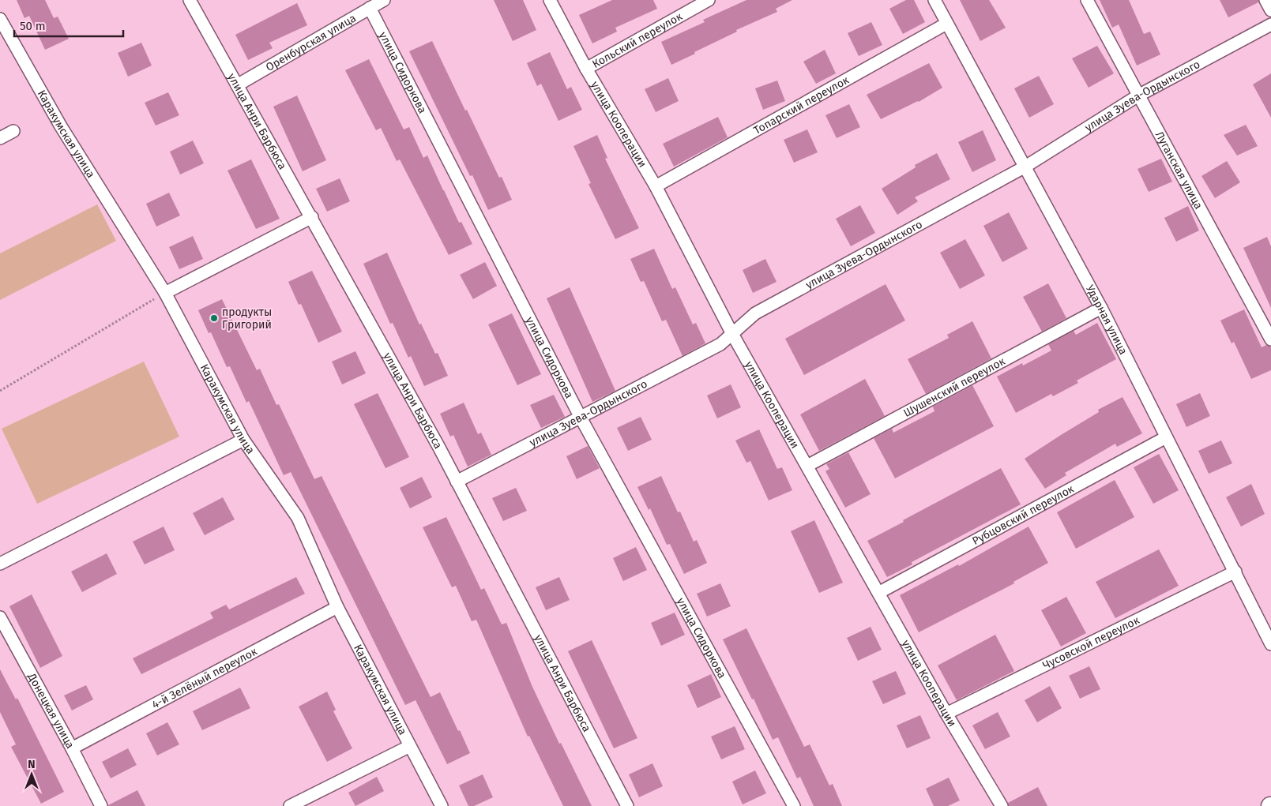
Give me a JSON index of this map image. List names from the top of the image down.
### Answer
{
  "streets": {
    "street": [
      "Кольский переулок",
      "Оренбурская улица",
      "улица Сидоркова",
      "улица Зуева-Ордынского",
      "Топарский переулок",
      "улица Анри Барбюса",
      "улица Кооперации",
      "Каракумская улица",
      "Луганская улица",
      "Ударная улица",
      "Шушенский переулок",
      "Рубцовский переулок",
      "Чусовской переулок",
      "4-й Зелёный переулок",
      "Донецкая улица"
    ]
  },
  "crossings": [
    ["Кольский переулок", "улица Кооперации"],
    ["Оренбурская улица", "улица Сидоркова"],
    ["Оренбурская улица", "улица Анри Барбюса"],
    ["улица Сидоркова", "улица Зуева-Ордынского"],
    ["улица Зуева-Ордынского", "улица Анри Барбюса"],
    ["улица Зуева-Ордынского", "улица Кооперации"],
    ["улица Зуева-Ордынского", "Луганская улица"],
    ["улица Зуева-Ордынского", "Ударная улица"],
    ["Топарский переулок", "улица Кооперации"],
    ["Топарский переулок", "Ударная улица"],
    ["улица Кооперации", "Шушенский переулок"],
    ["улица Кооперации", "Рубцовский переулок"],
    ["улица Кооперации", "Чусовской переулок"],
    ["Каракумская улица", "4-й Зелёный переулок"],
    ["Ударная улица", "Шушенский переулок"],
    ["Ударная улица", "Рубцовский переулок"],
    ["Ударная улица", "Чусовской переулок"],
    ["4-й Зелёный переулок", "Донецкая улица"]
  ],
  "places": ["продукты Григорий"],
  "scale_bar": "50 m",
  "north": "top"
}
